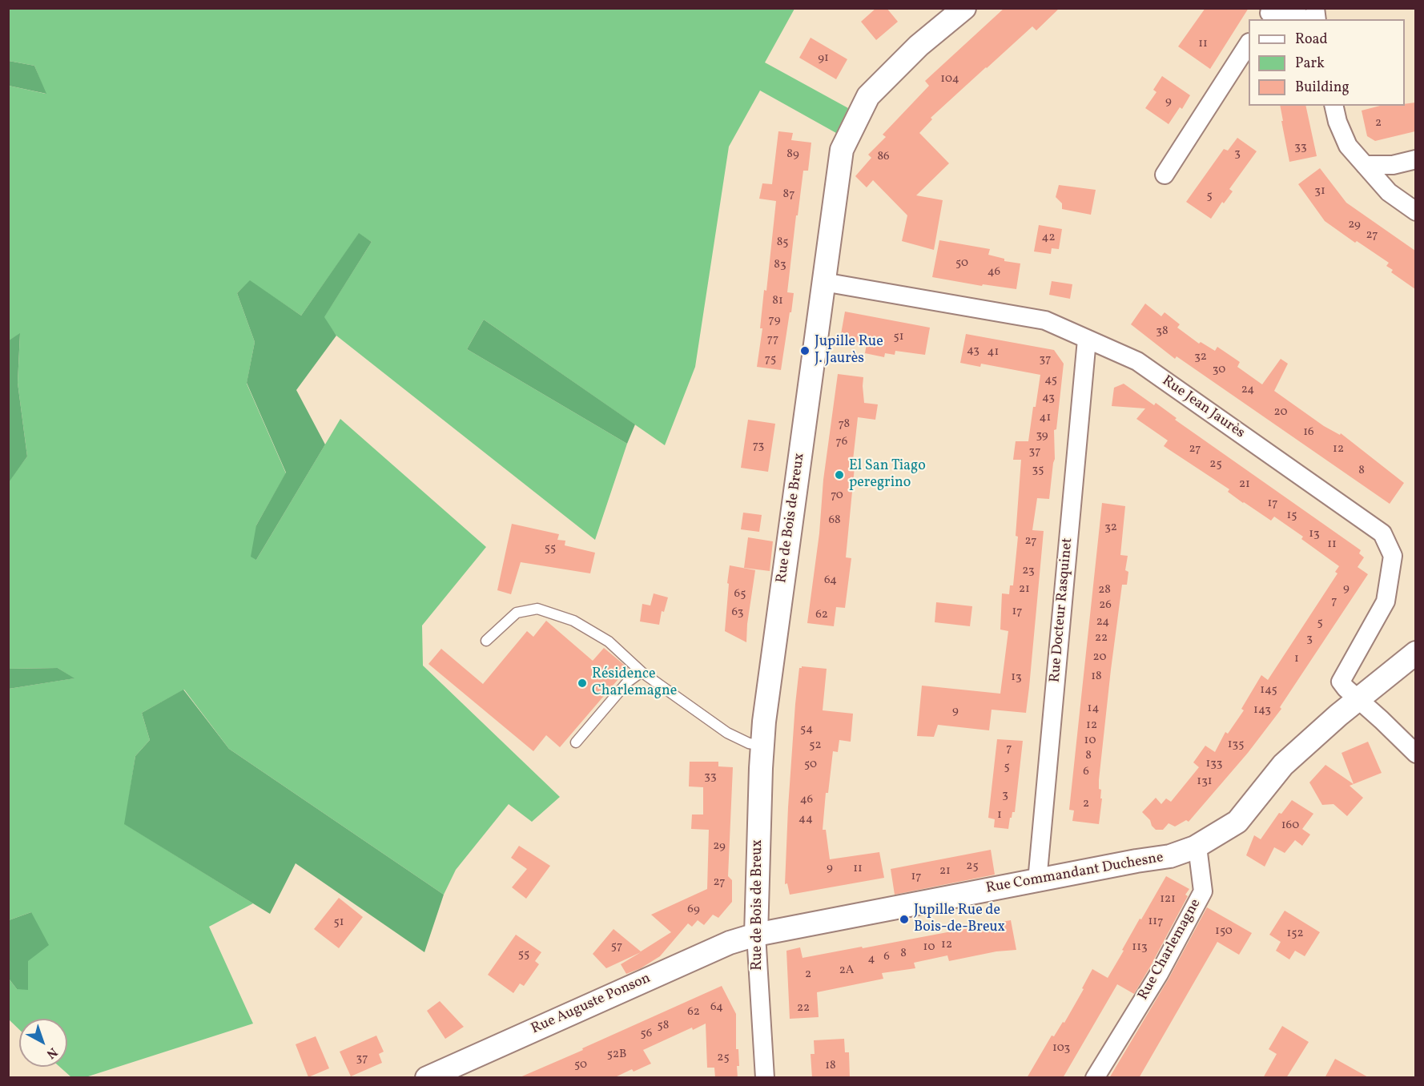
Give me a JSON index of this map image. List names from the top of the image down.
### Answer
{
  "streets": {
    "street": [
      "Rue Jean Jaurès",
      "Rue de Bois de Breux",
      "Rue Docteur Rasquinet",
      "Rue Commandant Duchesne",
      "Rue Charlemagne",
      "Rue Auguste Ponson"
    ]
  },
  "crossings": [
    ["Rue Jean Jaurès", "Rue de Bois de Breux"],
    ["Rue Jean Jaurès", "Rue Docteur Rasquinet"],
    ["Rue de Bois de Breux", "Rue Commandant Duchesne"],
    ["Rue de Bois de Breux", "Rue Auguste Ponson"],
    ["Rue Docteur Rasquinet", "Rue Commandant Duchesne"],
    ["Rue Commandant Duchesne", "Rue Charlemagne"],
    ["Rue Commandant Duchesne", "Rue Auguste Ponson"]
  ],
  "places": [
    "Jupille Rue J. Jaurès",
    "El San Tiago peregrino",
    "Résidence Charlemagne",
    "Jupille Rue de Bois-de-Breux"
  ],
  "house_numbers": [
    "11",
    "91",
    "104",
    "9",
    "2",
    "33",
    "3",
    "89",
    "86",
    "31",
    "87",
    "5",
    "29",
    "27",
    "42",
    "85",
    "50",
    "83",
    "46",
    "81",
    "79",
    "38",
    "51",
    "77",
    "43",
    "41",
    "32",
    "75",
    "37",
    "30",
    "45",
    "24",
    "43",
    "20",
    "41",
    "78",
    "16",
    "39",
    "76",
    "73",
    "27",
    "12",
    "37",
    "25",
    "35",
    "8",
    "21",
    "70",
    "17",
    "15",
    "68",
    "32",
    "13",
    "27",
    "11",
    "55",
    "23",
    "64",
    "9",
    "21",
    "28",
    "65",
    "7",
    "26",
    "17",
    "63",
    "62",
    "24",
    "5",
    "22",
    "3",
    "20",
    "1",
    "18",
    "13",
    "145",
    "14",
    "143",
    "9",
    "12",
    "54",
    "10",
    "135",
    "52",
    "7",
    "8",
    "133",
    "50",
    "5",
    "6",
    "33",
    "131",
    "3",
    "46",
    "2",
    "1",
    "44",
    "160",
    "29",
    "25",
    "9",
    "11",
    "21",
    "17",
    "27",
    "121",
    "69",
    "117",
    "51",
    "150",
    "152",
    "12",
    "57",
    "10",
    "113",
    "8",
    "55",
    "6",
    "4",
    "2A",
    "2",
    "64",
    "22",
    "62",
    "58",
    "56",
    "103",
    "52B",
    "25",
    "37",
    "50",
    "18"
  ],
  "legend": ["Road", "Park", "Building"],
  "north": "bottom right"
}
